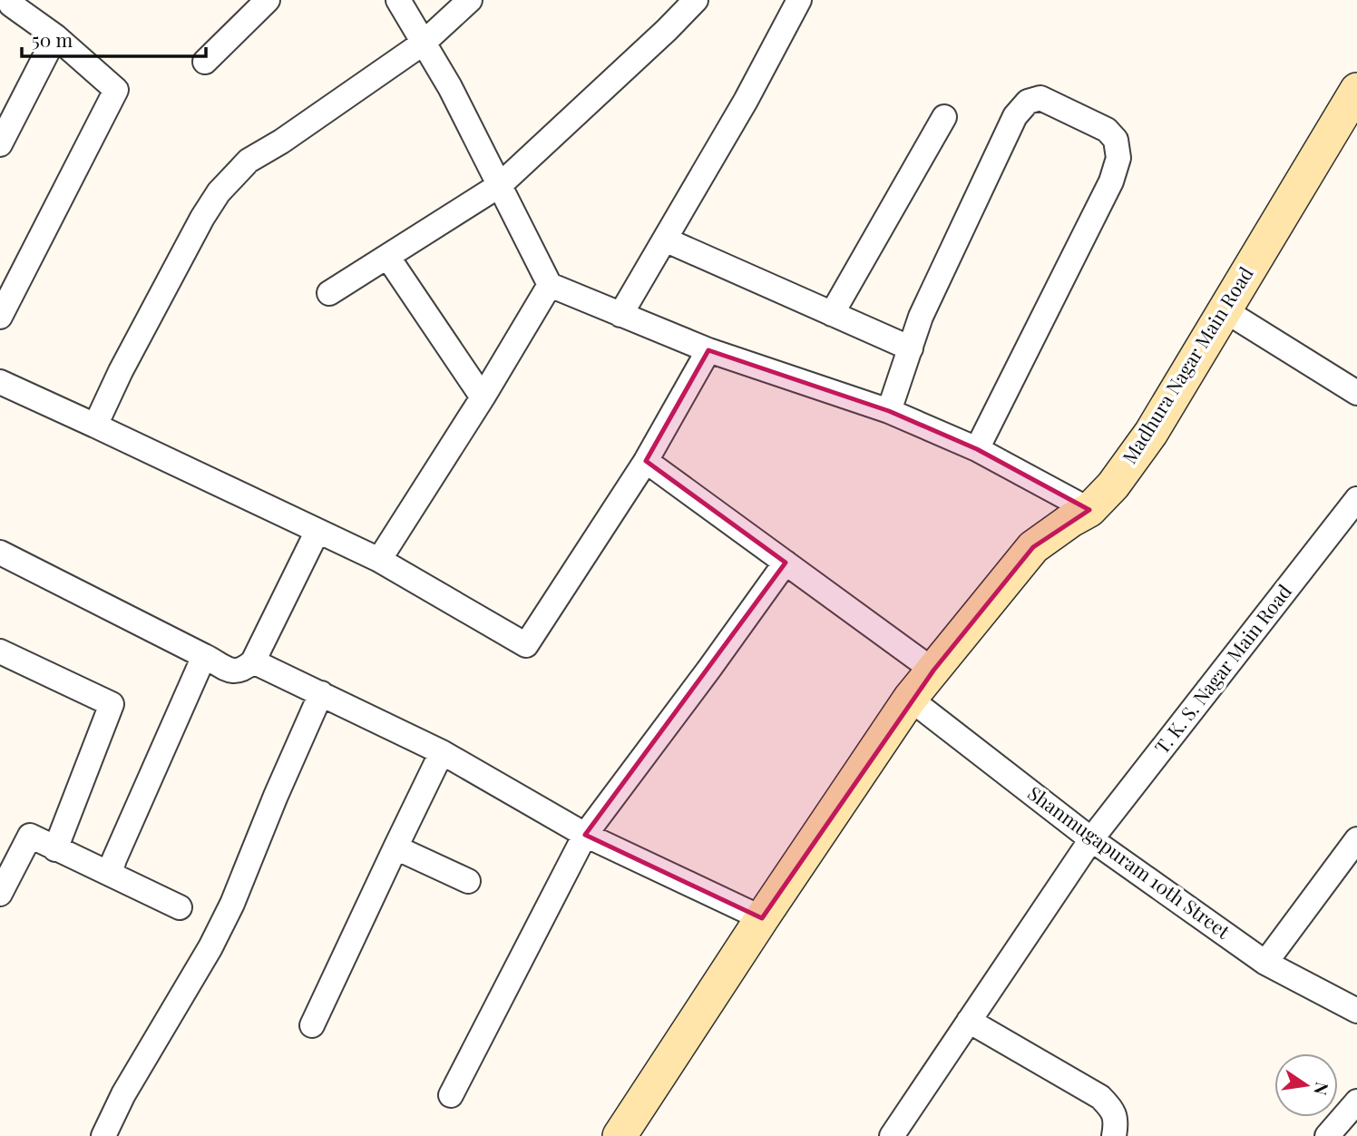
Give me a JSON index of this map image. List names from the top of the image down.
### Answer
{
  "streets": {
    "street": ["Madhura Nagar Main Road", "T. K. S. Nagar Main Road", "Shanmugapuram 10th Street"]
  },
  "crossings": [
    ["Madhura Nagar Main Road", "Shanmugapuram 10th Street"],
    ["T. K. S. Nagar Main Road", "Shanmugapuram 10th Street"]
  ],
  "scale_bar": "50 m",
  "north": "right"
}
